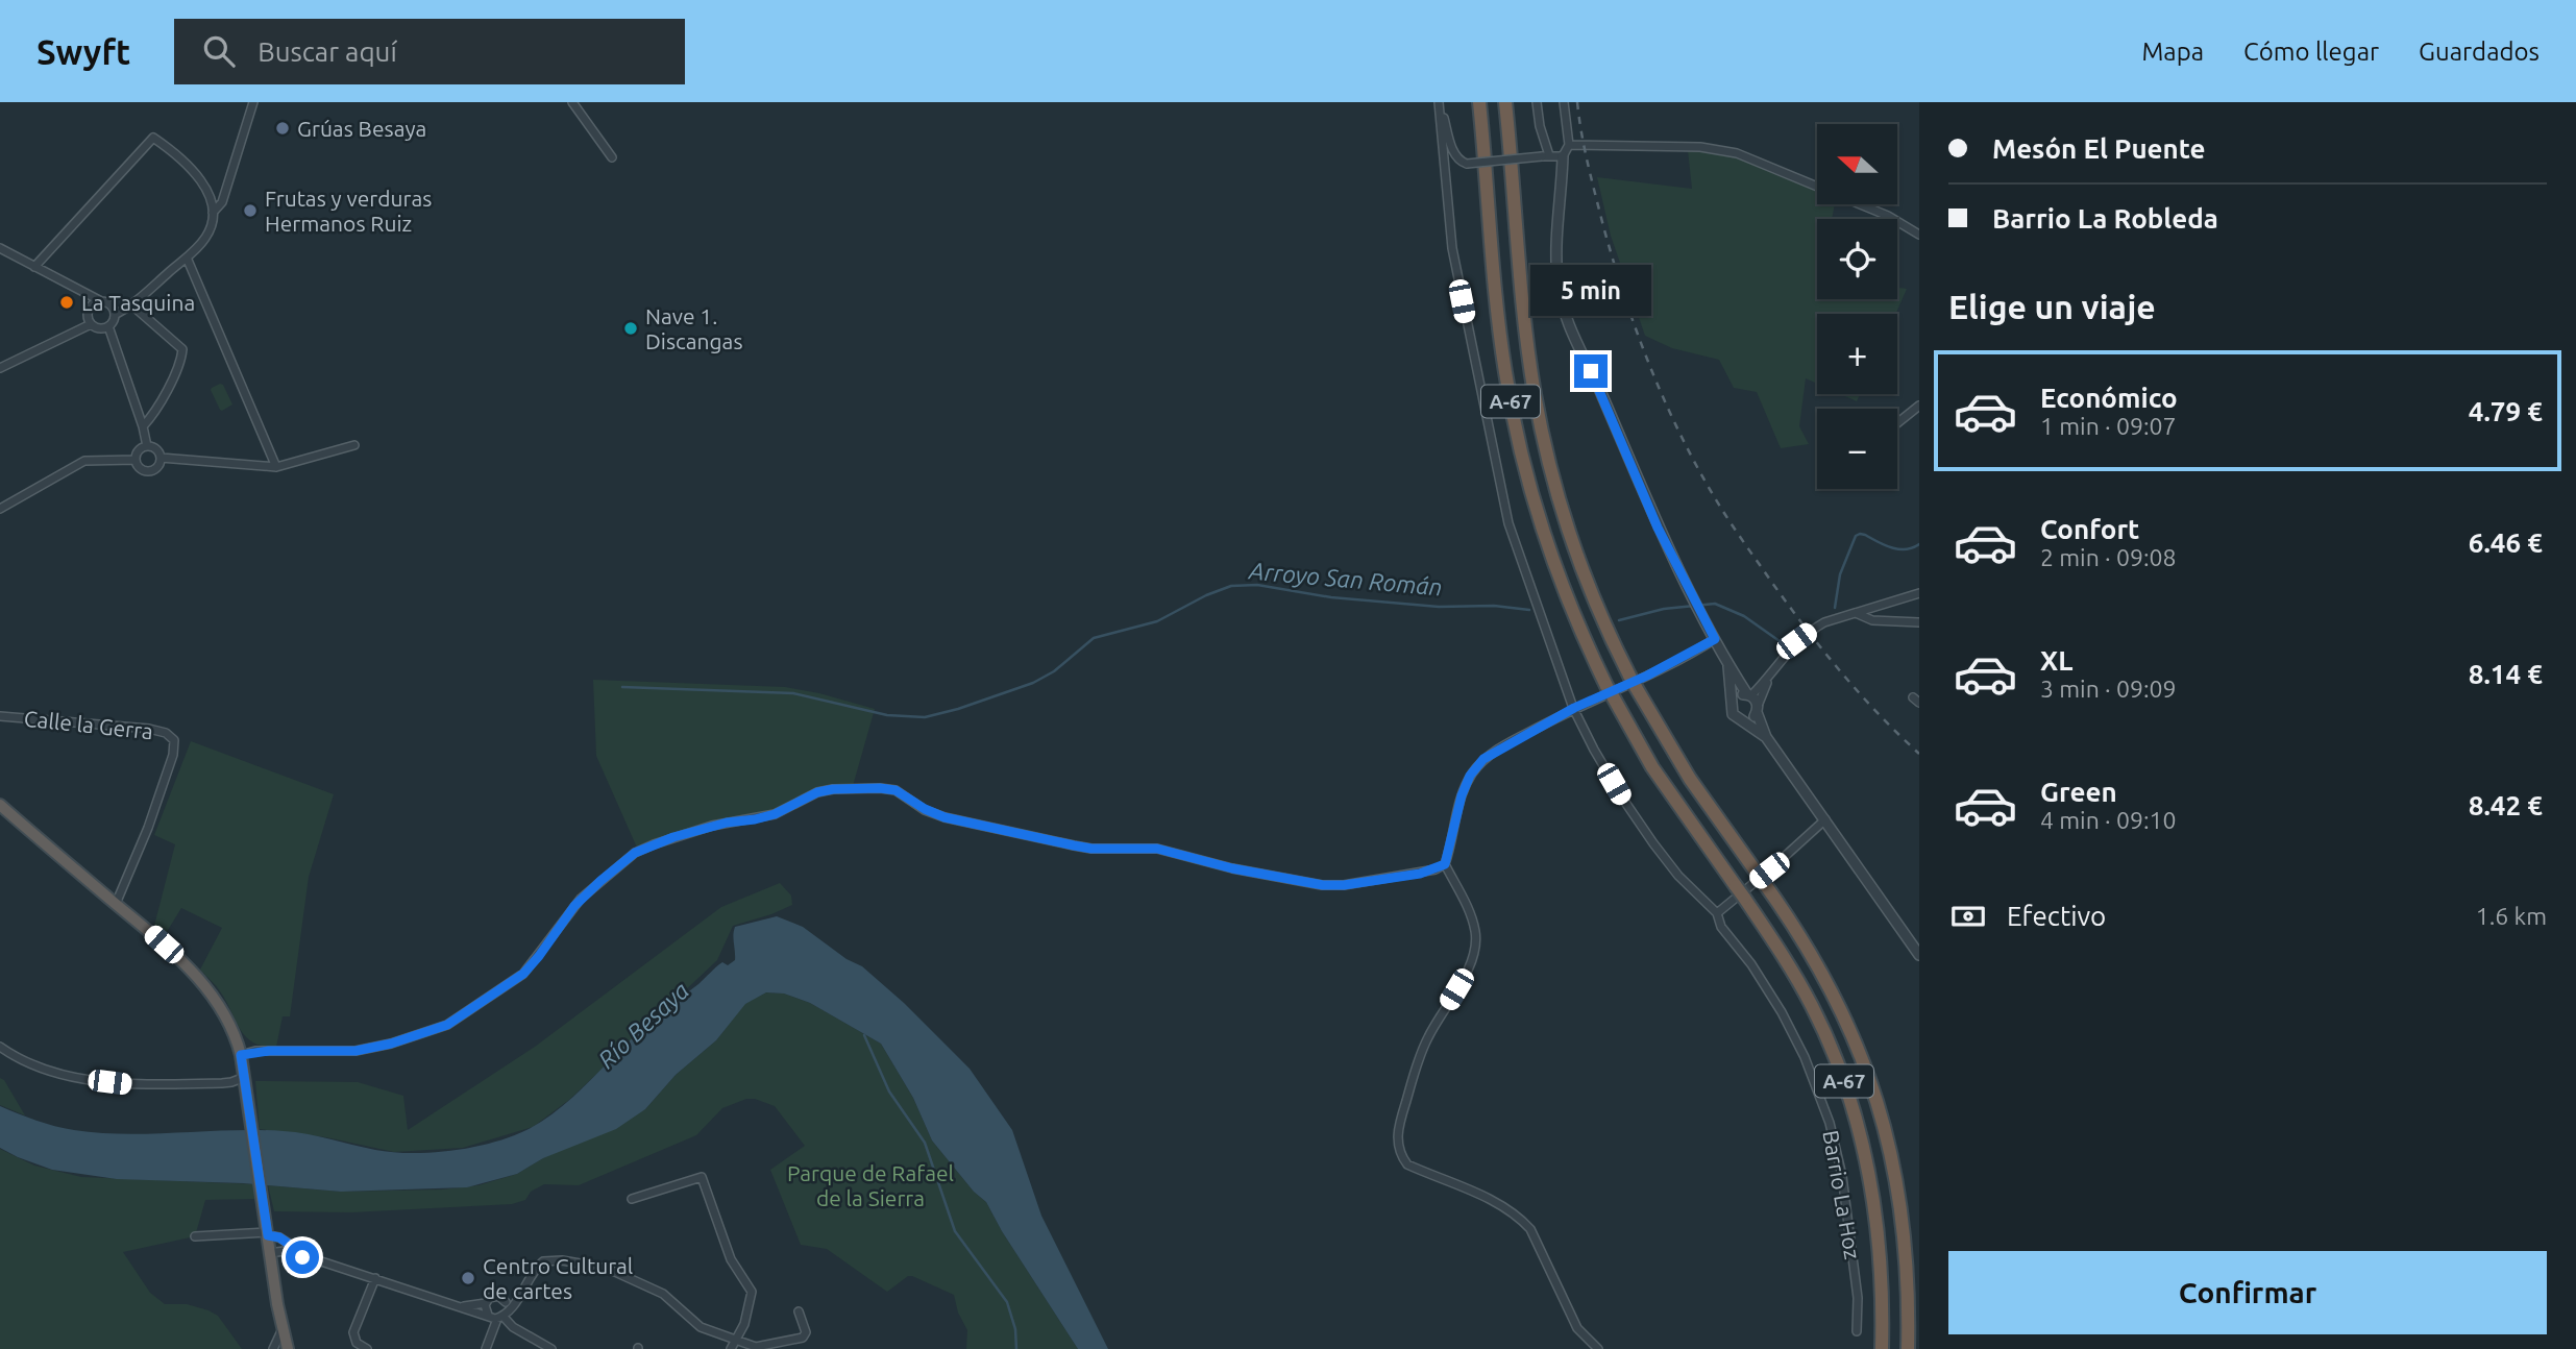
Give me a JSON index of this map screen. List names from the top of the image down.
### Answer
{
  "streets": {
    "highway": ["A-67"],
    "street": ["Calle la Gerra", "Barrio La Hoz"]
  },
  "water": ["Arroyo San Román", "Río Besaya"],
  "parks": ["Parque de Rafael de la Sierra"],
  "places": [
    "Grúas Besaya",
    "Frutas y verduras Hermanos Ruiz",
    "La Tasquina",
    "Nave 1. Discangas",
    "Centro Cultural de cartes"
  ],
  "north": "left",
  "page": {
    "header": "Swyft",
    "search": "Buscar aquí",
    "nav": ["Mapa", "Cómo llegar", "Guardados"],
    "banner": ["Mesón El Puente", "Barrio La Robleda"],
    "map_buttons": ["+", "−"],
    "heading": "Elige un viaje",
    "bubble": "5 min",
    "list": [
      {
        "name": "Económico",
        "note": "1 min · 09:07",
        "value": "4.79 €"
      },
      {
        "name": "Confort",
        "note": "2 min · 09:08",
        "value": "6.46 €"
      },
      {
        "name": "XL",
        "note": "3 min · 09:09",
        "value": "8.14 €"
      },
      {
        "name": "Green",
        "note": "4 min · 09:10",
        "value": "8.42 €"
      }
    ],
    "pay": ["Efectivo", "1.6 km"],
    "buttons": "Confirmar"
  }
}
